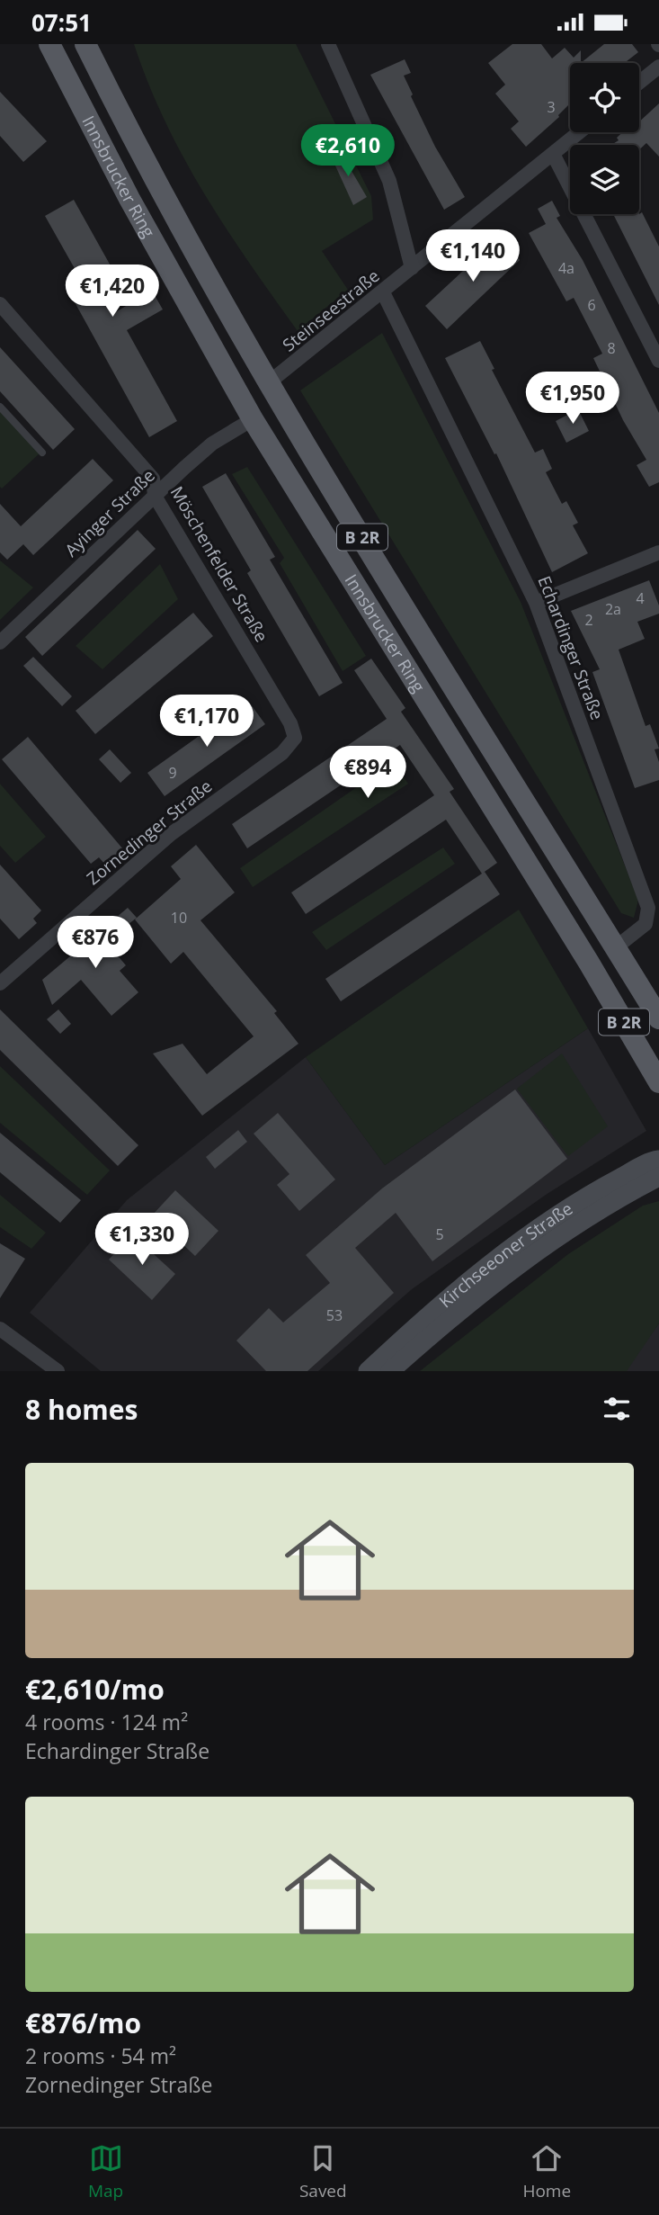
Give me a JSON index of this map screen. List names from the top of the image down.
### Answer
{
  "streets": {
    "main road": ["Innsbrucker Ring", "B 2R"],
    "street": [
      "Steinseestraße",
      "Ayinger Straße",
      "Möschenfelder Straße",
      "Echardinger Straße",
      "Zornedinger Straße",
      "Kirchseeoner Straße"
    ]
  },
  "crossings": [
    ["Innsbrucker Ring", "Steinseestraße"],
    ["Innsbrucker Ring", "Ayinger Straße"],
    ["Innsbrucker Ring", "Echardinger Straße"],
    ["Steinseestraße", "Echardinger Straße"],
    ["Ayinger Straße", "Möschenfelder Straße"],
    ["Möschenfelder Straße", "Zornedinger Straße"]
  ],
  "house_numbers": [
    "3",
    "4a",
    "6",
    "8",
    "4",
    "2a",
    "2",
    "9",
    "10",
    "5",
    "53"
  ],
  "page": {
    "status": "07:51",
    "price": [
      "€2,610",
      "€1,140",
      "€1,420",
      "€1,950",
      "€1,170",
      "€894",
      "€876",
      "€1,330"
    ],
    "heading": "8 homes",
    "list": [
      {
        "name": "€2,610/mo",
        "note": "4 rooms · 124 m² · Echardinger Straße"
      },
      {
        "name": "€876/mo",
        "note": "2 rooms · 54 m² · Zornedinger Straße"
      }
    ],
    "tabs": ["Map", "Saved", "Home"]
  }
}
